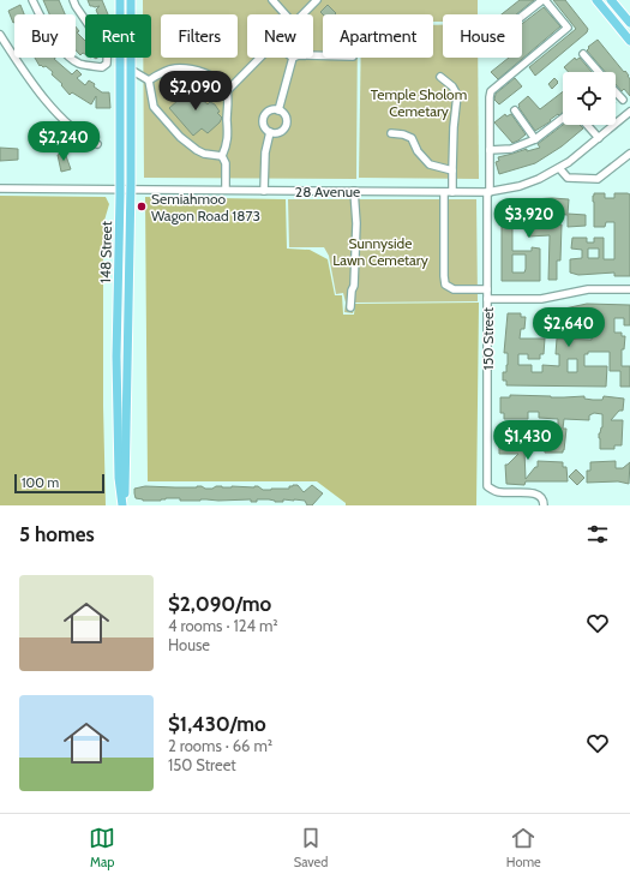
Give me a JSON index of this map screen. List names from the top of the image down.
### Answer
{
  "streets": {
    "main road": ["148 Street"],
    "street": ["28 Avenue", "150 Street"]
  },
  "crossings": [
    ["28 Avenue", "148 Street"],
    ["28 Avenue", "150 Street"]
  ],
  "parks": ["Temple Sholom Cemetary", "Sunnyside Lawn Cemetary"],
  "places": ["Semiahmoo Wagon Road 1873"],
  "scale_bar": "100 m",
  "page": {
    "chip": [
      "Buy",
      "Rent",
      "Filters",
      "New",
      "Apartment",
      "House"
    ],
    "price": [
      "$2,090",
      "$2,240",
      "$3,920",
      "$2,640",
      "$1,430"
    ],
    "scale": "100 m",
    "heading": "5 homes",
    "list": [
      {
        "name": "$2,090/mo",
        "note": "4 rooms · 124 m² · House"
      },
      {
        "name": "$1,430/mo",
        "note": "2 rooms · 66 m² · 150 Street"
      }
    ],
    "tabs": ["Map", "Saved", "Home"]
  }
}
